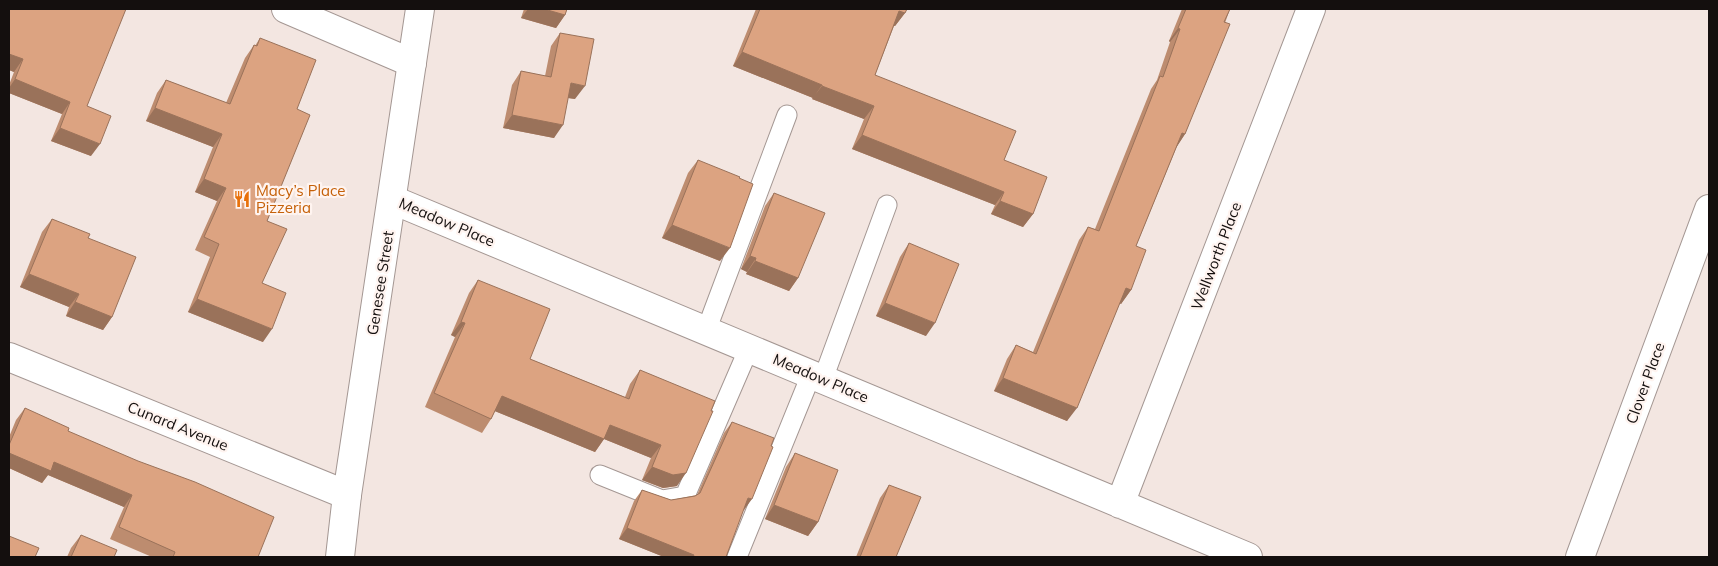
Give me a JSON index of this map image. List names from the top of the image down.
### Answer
{
  "streets": {
    "street": [
      "Meadow Place",
      "Wellworth Place",
      "Genesee Street",
      "Clover Place",
      "Cunard Avenue"
    ]
  },
  "crossings": [
    ["Meadow Place", "Wellworth Place"],
    ["Meadow Place", "Genesee Street"],
    ["Genesee Street", "Cunard Avenue"]
  ],
  "places": {
    "restaurant": ["Macy’s Place Pizzeria"]
  }
}
